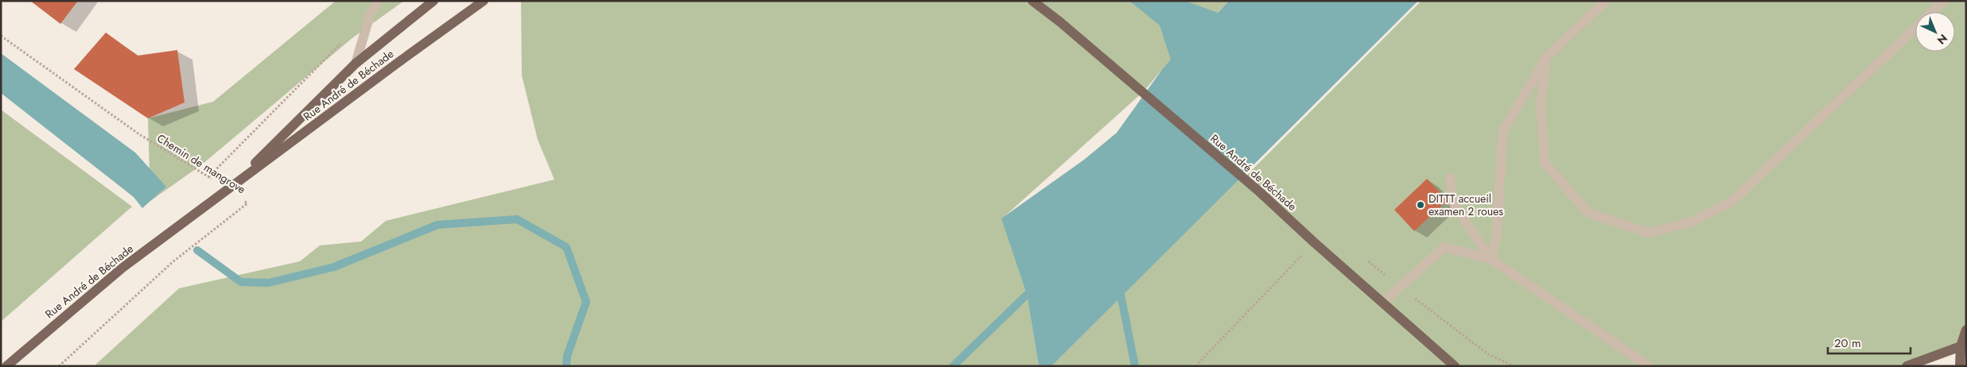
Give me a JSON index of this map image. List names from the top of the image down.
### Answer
{
  "streets": {
    "main road": ["Rue André de Béchade"],
    "path": ["Chemin de mangrove"]
  },
  "crossings": [
    ["Rue André de Béchade", "Chemin de mangrove"]
  ],
  "places": ["DITTT accueil examen 2 roues"],
  "scale_bar": "20 m",
  "north": "bottom right"
}
